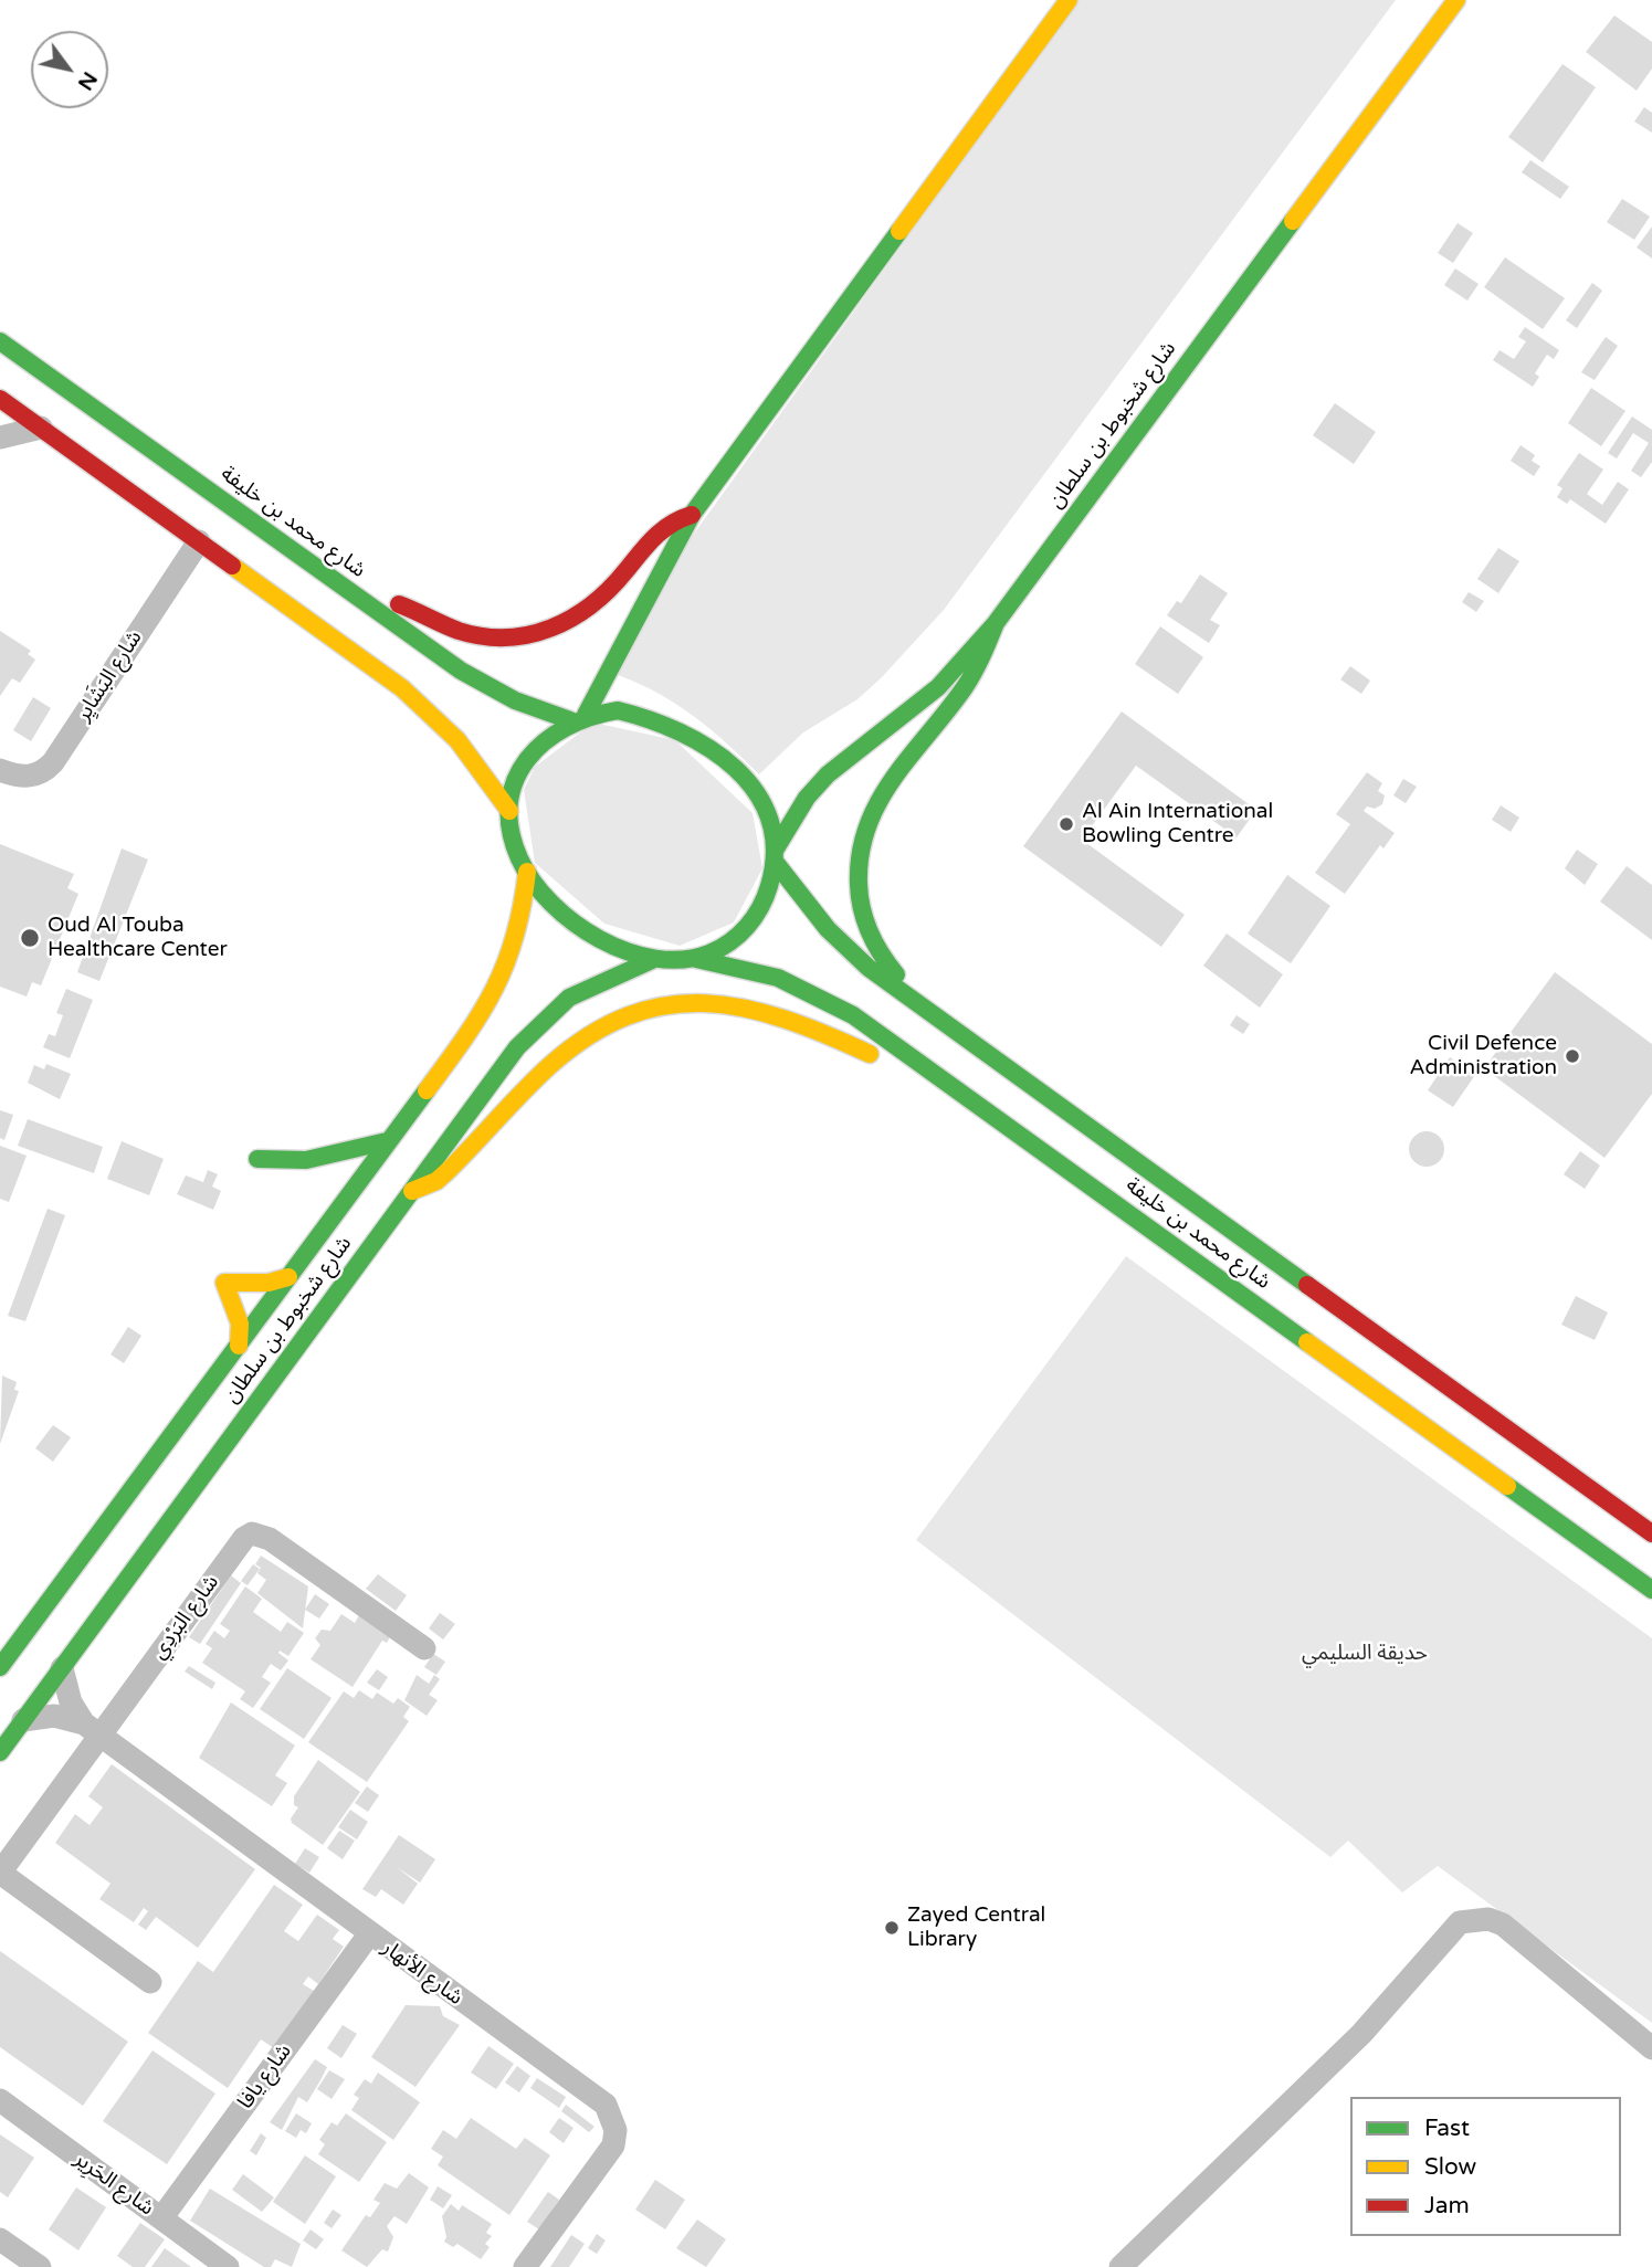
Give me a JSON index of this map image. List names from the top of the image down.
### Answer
{
  "streets": {
    "main road": ["شارع شخبوط بن سلطان", "شارع محمد بن خليفة"],
    "street": [
      "شارع البَشَايِر",
      "شارع البَرْدِي",
      "شارع الأنهار",
      "شارع يافا",
      "شارع الحَرِير"
    ]
  },
  "crossings": [
    ["شارع شخبوط بن سلطان", "شارع محمد بن خليفة"],
    ["شارع شخبوط بن سلطان", "شارع الأنهار"],
    ["شارع البَرْدِي", "شارع الأنهار"],
    ["شارع الأنهار", "شارع يافا"],
    ["شارع يافا", "شارع الحَرِير"]
  ],
  "parks": ["حديقة السليمي"],
  "places": [
    "Al Ain International Bowling Centre",
    "Oud Al Touba Healthcare Center",
    "Civil Defence Administration",
    "Zayed Central Library"
  ],
  "legend": ["Fast", "Slow", "Jam"],
  "north": "bottom right"
}
